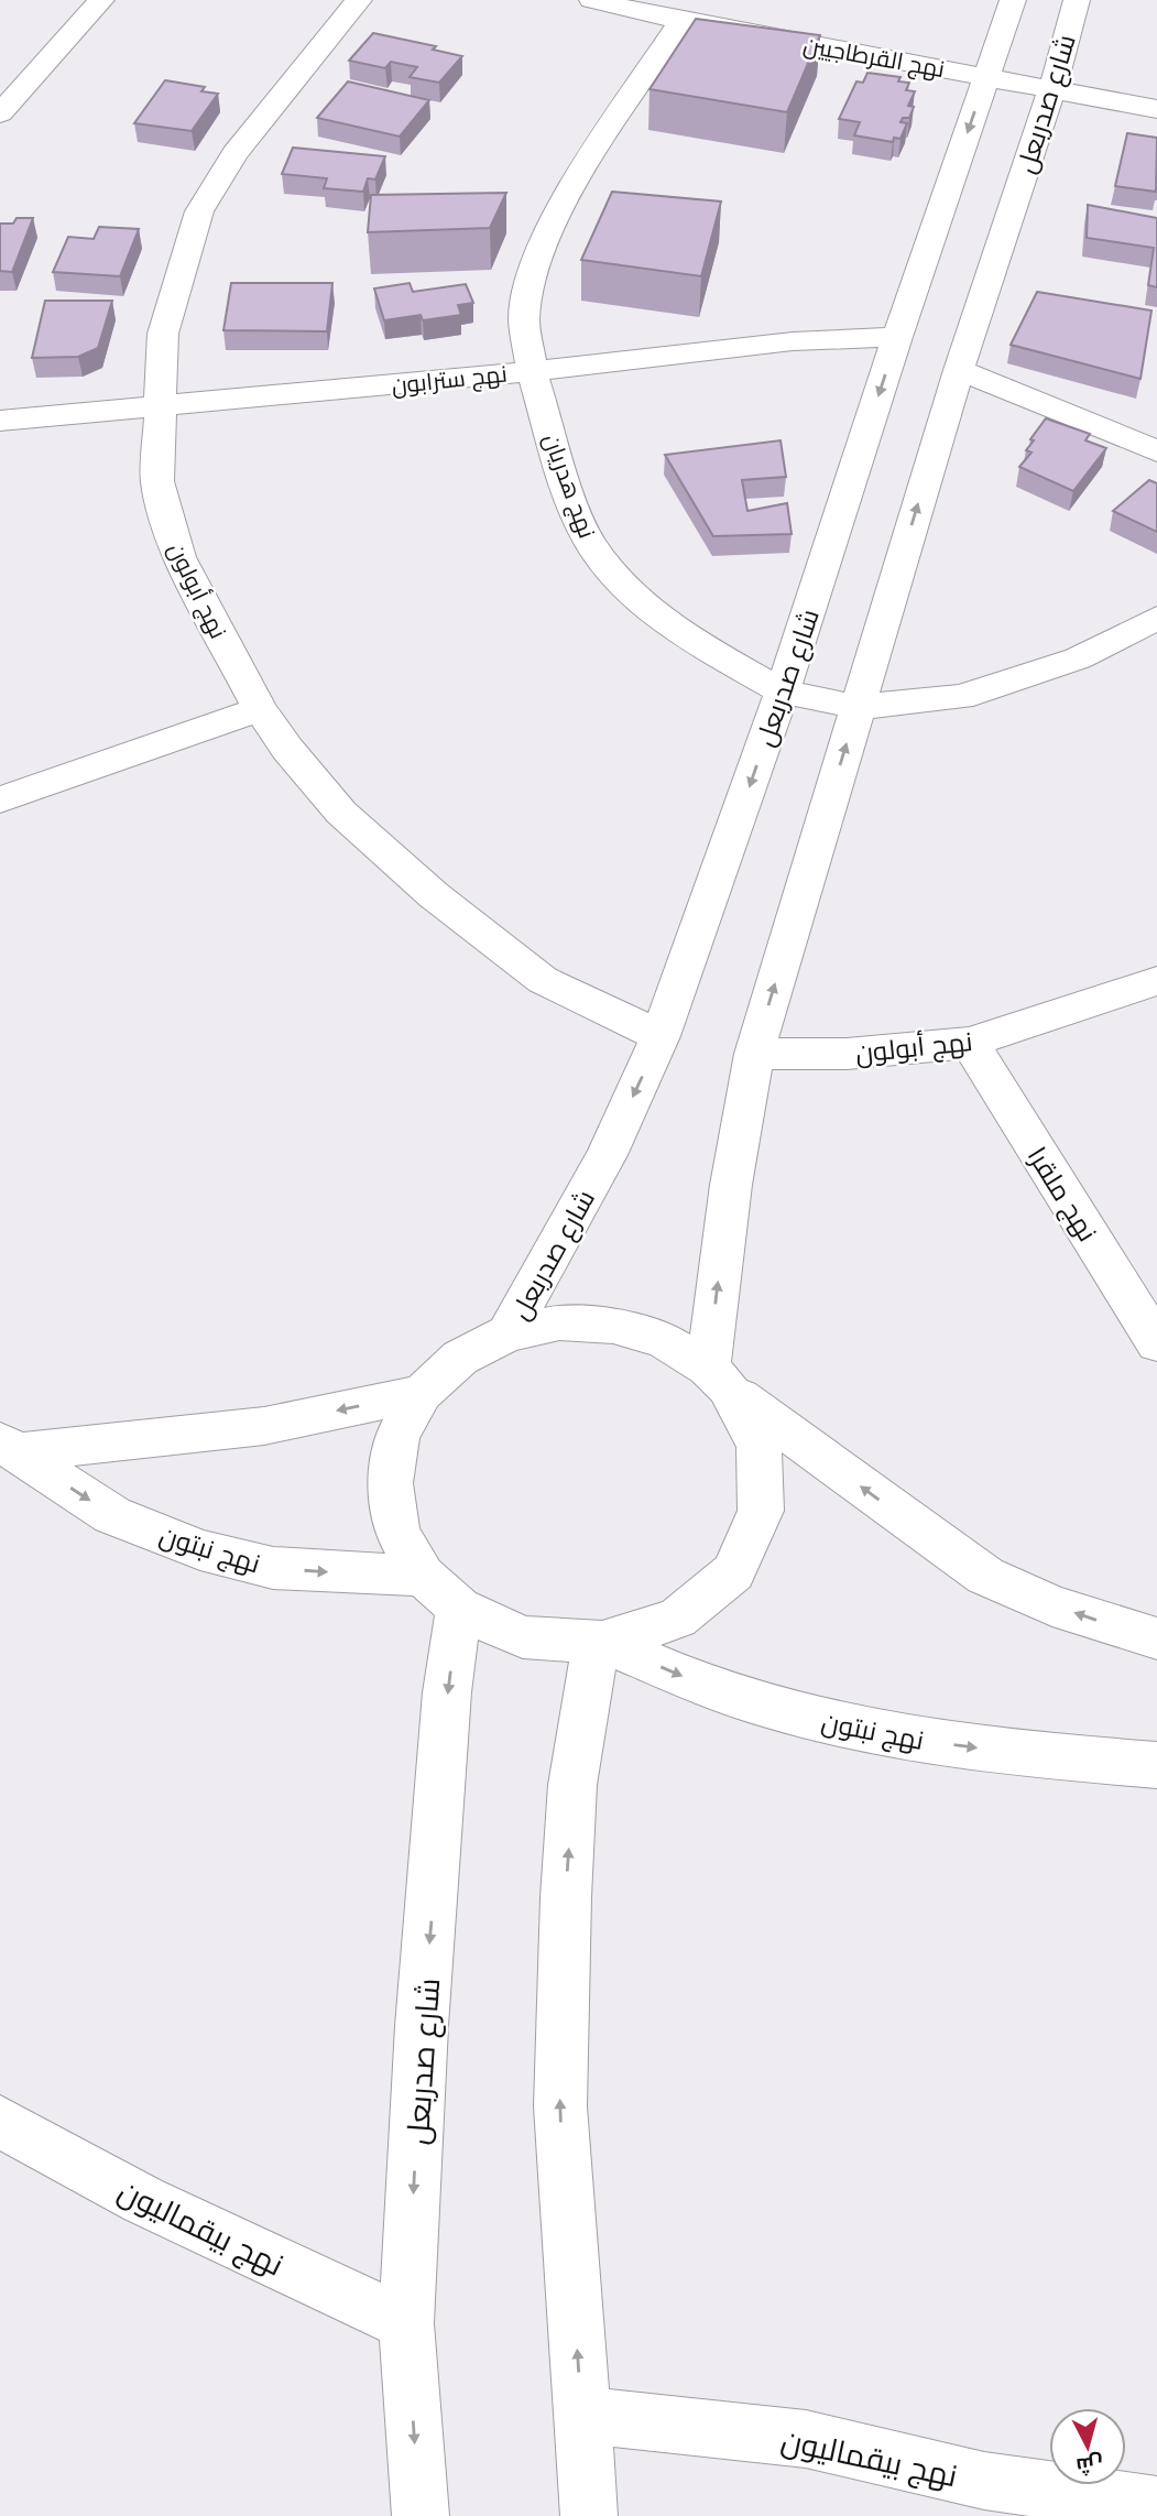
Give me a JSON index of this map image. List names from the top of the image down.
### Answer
{
  "streets": {
    "street": [
      "نهج القرطاجيين",
      "شارع صدربعل",
      "نهج سترابون",
      "نهج هدريان",
      "نهج أبولون",
      "نهج ملقرا",
      "نهج نبتون",
      "نهج بيقماليون"
    ]
  },
  "crossings": [
    ["نهج القرطاجيين", "شارع صدربعل"],
    ["نهج القرطاجيين", "نهج هدريان"],
    ["شارع صدربعل", "نهج سترابون"],
    ["شارع صدربعل", "نهج هدريان"],
    ["شارع صدربعل", "نهج أبولون"],
    ["شارع صدربعل", "نهج نبتون"],
    ["شارع صدربعل", "نهج بيقماليون"],
    ["نهج سترابون", "نهج هدريان"],
    ["نهج سترابون", "نهج أبولون"],
    ["نهج أبولون", "نهج ملقرا"]
  ],
  "north": "bottom"
}
